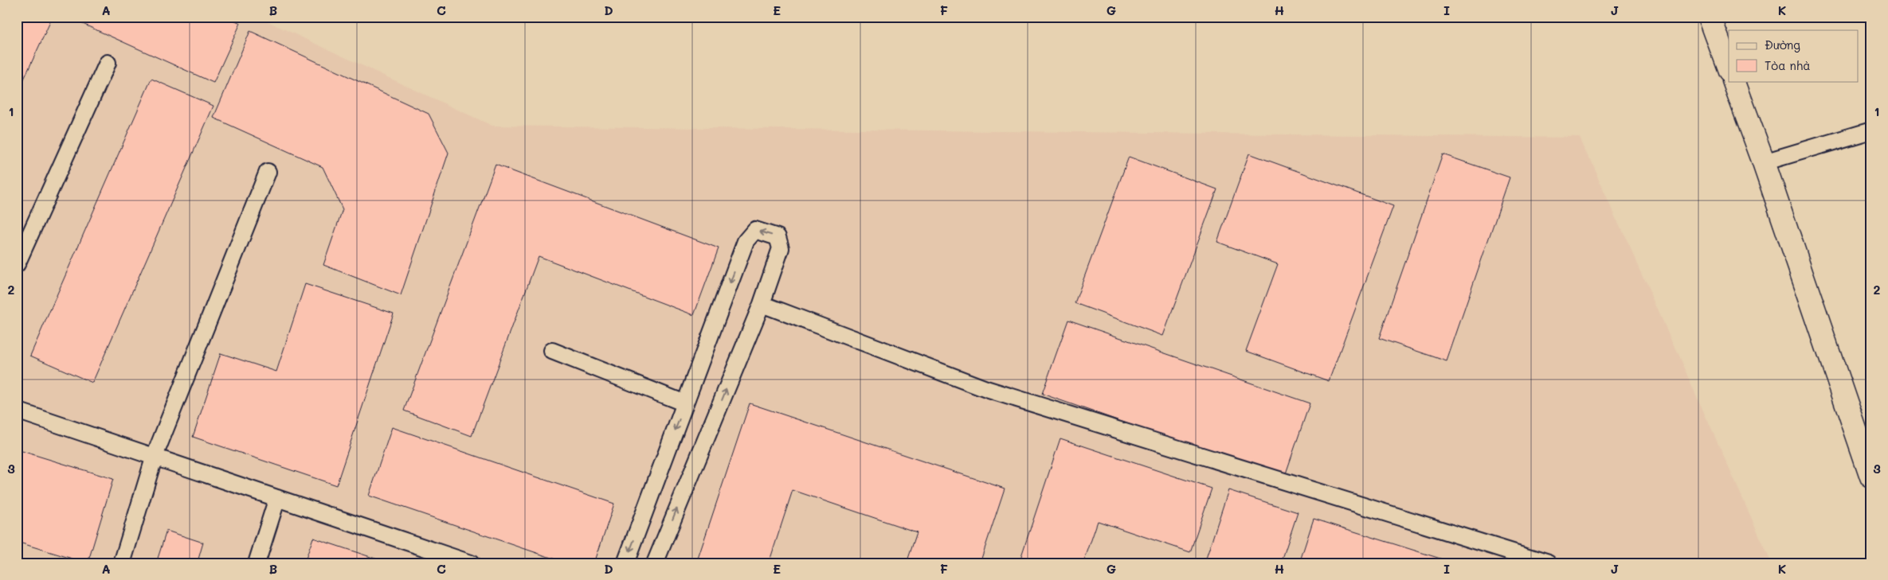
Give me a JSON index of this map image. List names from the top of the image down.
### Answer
{
  "legend": ["Đường", "Tòa nhà"],
  "grid": {
    "columns": [
      "A",
      "B",
      "C",
      "D",
      "E",
      "F",
      "G",
      "H",
      "I",
      "J",
      "K"
    ],
    "rows": ["1", "2", "3"]
  }
}
